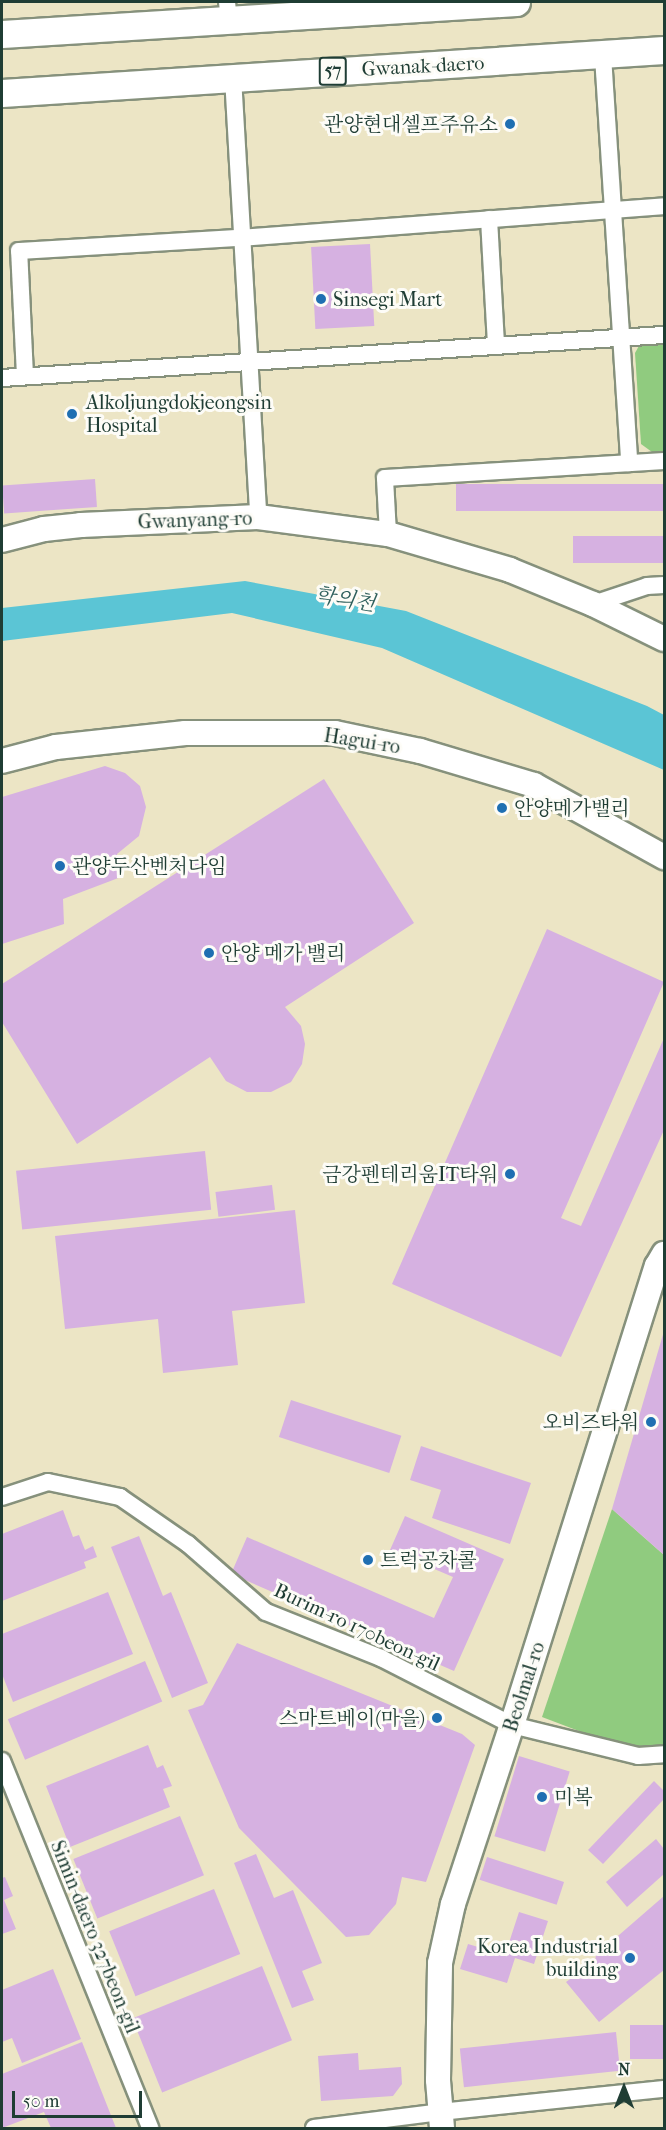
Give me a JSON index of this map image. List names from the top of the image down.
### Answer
{
  "streets": {
    "main road": ["Gwanak-daero", "57"],
    "street": [
      "Gwanyang-ro",
      "Hagui-ro",
      "Burim-ro 170beon-gil",
      "Beolmal-ro",
      "Simin-daero 327beon-gil"
    ]
  },
  "crossings": [
    ["Burim-ro 170beon-gil", "Beolmal-ro"]
  ],
  "water": ["학의천"],
  "places": [
    "관양현대셀프주유소",
    "Sinsegi Mart",
    "Alkoljungdokjeongsin Hospital",
    "안양메가밸리",
    "관양두산벤처다임",
    "안양 메가 밸리",
    "금강펜테리움IT타워",
    "오비즈타워",
    "트럭공차콜",
    "스마트베이(마을)",
    "미복",
    "Korea Industrial building"
  ],
  "scale_bar": "50 m",
  "north": "top"
}
